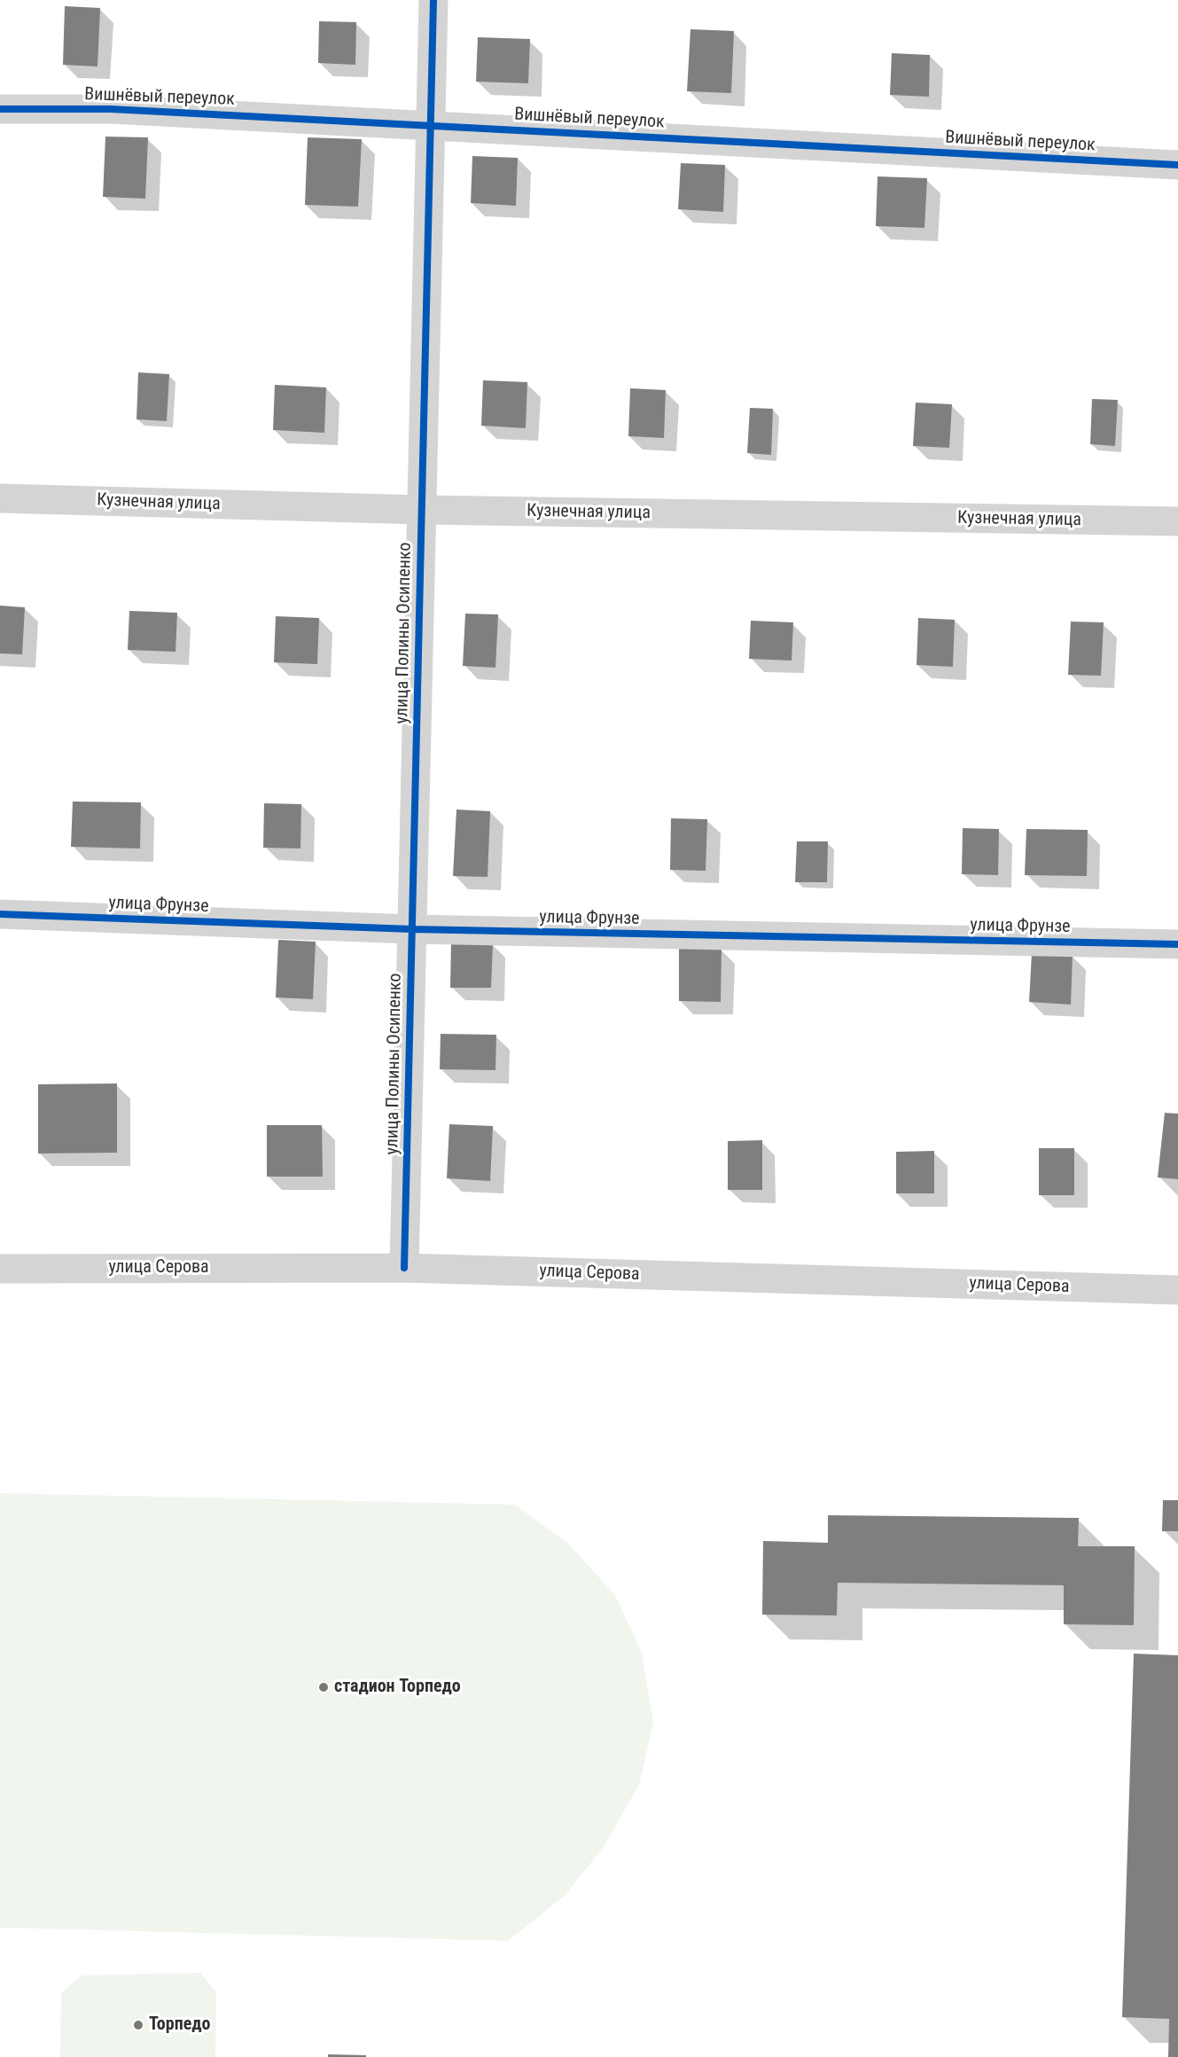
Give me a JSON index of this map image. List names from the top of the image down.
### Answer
{
  "streets": {
    "street": [
      "Вишнёвый переулок",
      "Кузнечная улица",
      "улица Полины Осипенко",
      "улица Фрунзе",
      "улица Серова"
    ]
  },
  "crossings": [
    ["Вишнёвый переулок", "улица Полины Осипенко"],
    ["Кузнечная улица", "улица Полины Осипенко"],
    ["улица Полины Осипенко", "улица Фрунзе"],
    ["улица Полины Осипенко", "улица Серова"]
  ],
  "places": ["стадион Торпедо", "Торпедо"]
}
